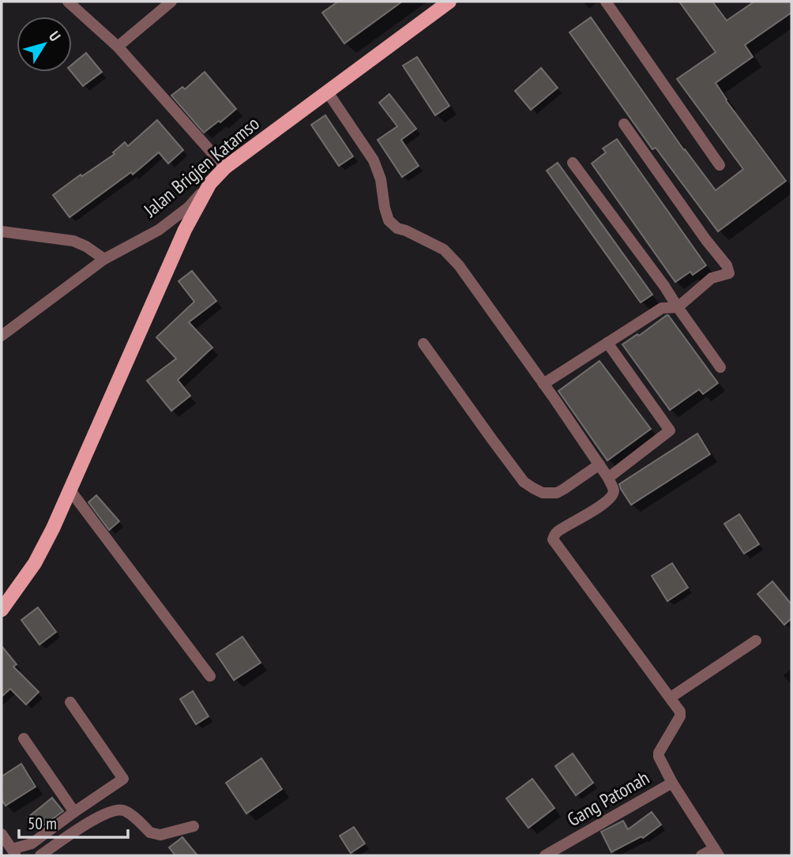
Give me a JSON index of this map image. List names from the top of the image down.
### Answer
{
  "streets": {
    "main road": ["Jalan Brigjen Katamso"],
    "street": ["Gang Patonah"]
  },
  "scale_bar": "50 m",
  "north": "top right"
}
